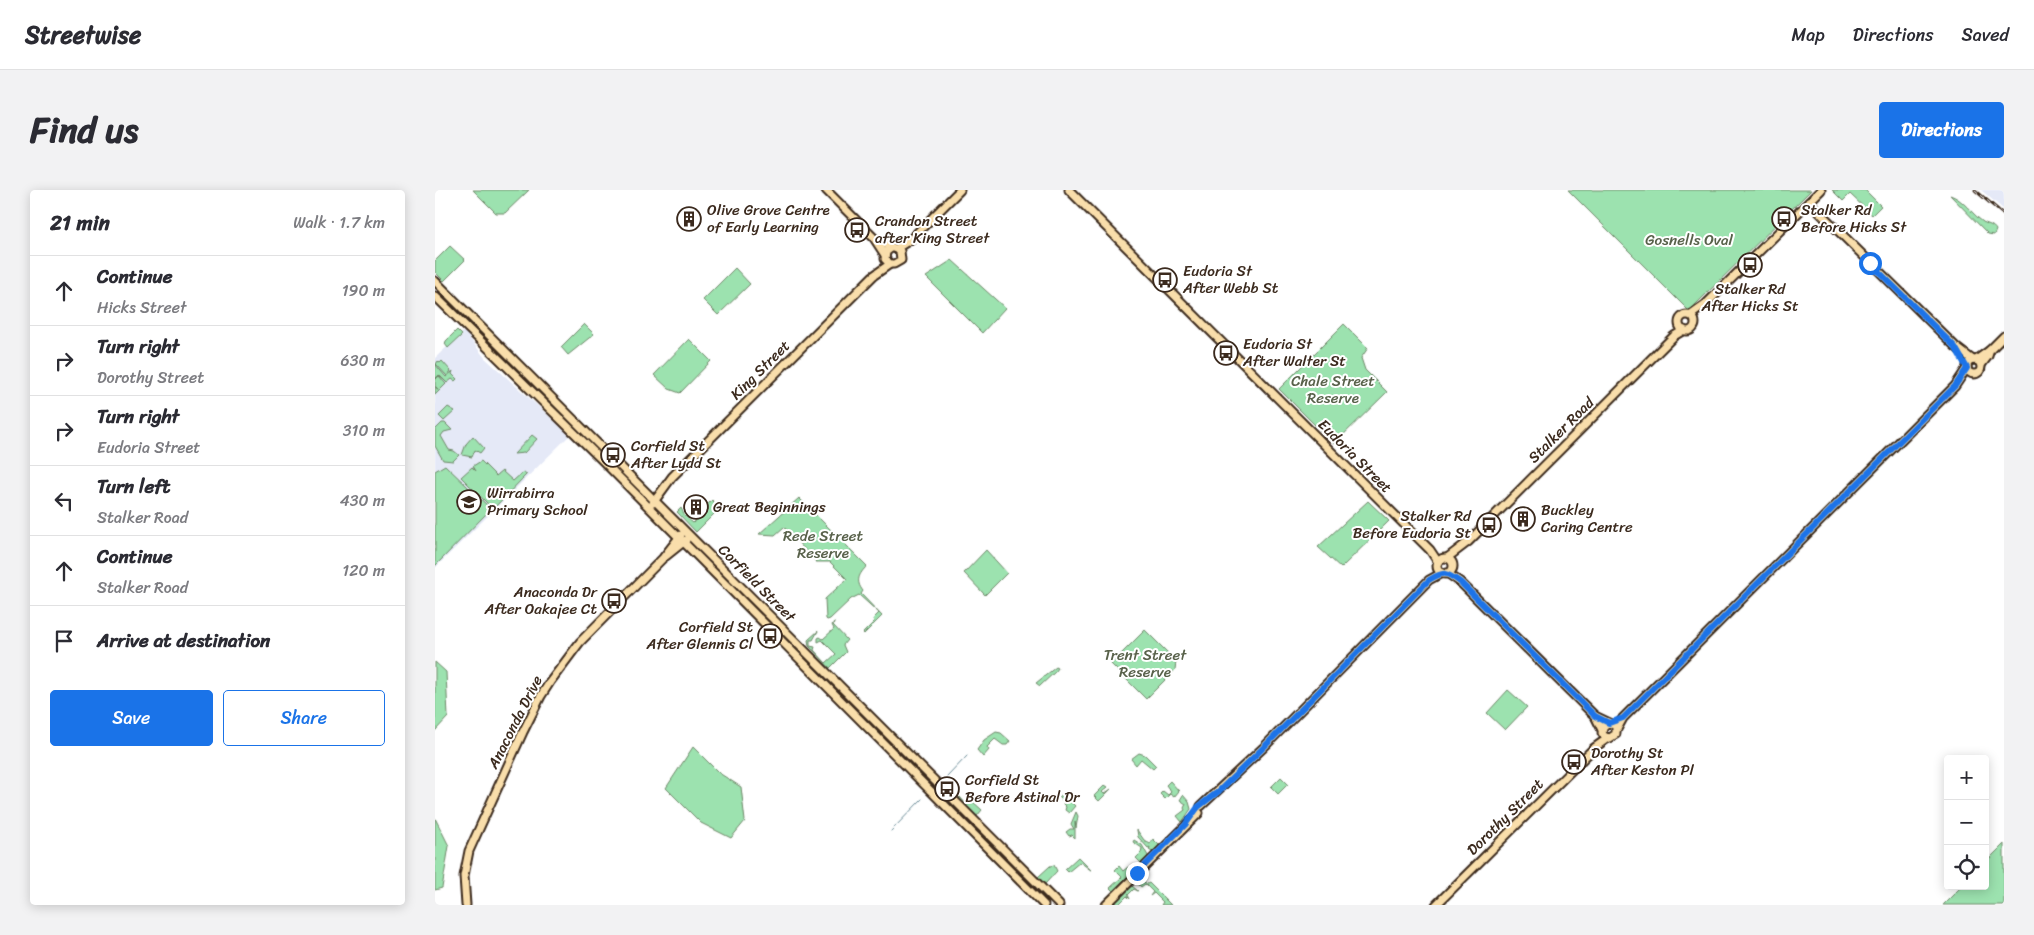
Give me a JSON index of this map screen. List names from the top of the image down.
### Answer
{
  "streets": {
    "main road": [
      "King Street",
      "Stalker Road",
      "Eudoria Street",
      "Corfield Street",
      "Anaconda Drive",
      "Dorothy Street"
    ]
  },
  "crossings": [
    ["King Street", "Corfield Street"],
    ["Stalker Road", "Eudoria Street"],
    ["Eudoria Street", "Dorothy Street"],
    ["Corfield Street", "Anaconda Drive"]
  ],
  "parks": [
    "Gosnells Oval",
    "Chale Street Reserve",
    "Rede Street Reserve",
    "Trent Street Reserve"
  ],
  "places": {
    "building": ["Olive Grove Centre of Early Learning", "Great Beginnings", "Buckley Caring Centre"],
    "bus stop": [
      "Stalker Rd Before Hicks St",
      "Crandon Street after King Street",
      "Stalker Rd After Hicks St",
      "Eudoria St After Webb St",
      "Eudoria St After Walter St",
      "Corfield St After Lydd St",
      "Stalker Rd Before Eudoria St",
      "Anaconda Dr After Oakajee Ct",
      "Corfield St After Glennis Cl",
      "Dorothy St After Keston Pl",
      "Corfield St Before Astinal Dr"
    ],
    "school or university": ["Wirrabirra Primary School"]
  },
  "page": {
    "header": "Streetwise",
    "nav": ["Map", "Directions", "Saved"],
    "title": "Find us",
    "buttons": [
      "Directions",
      ["Save", "Share"]
    ],
    "heading": ["21 min", "Walk · 1.7 km"],
    "list": [
      ["Continue", "Hicks Street", "190 m"],
      ["Turn right", "Dorothy Street", "630 m"],
      ["Turn right", "Eudoria Street", "310 m"],
      ["Turn left", "Stalker Road", "430 m"],
      ["Continue", "Stalker Road", "120 m"],
      "Arrive at destination"
    ],
    "map_buttons": ["+", "−"]
  }
}
